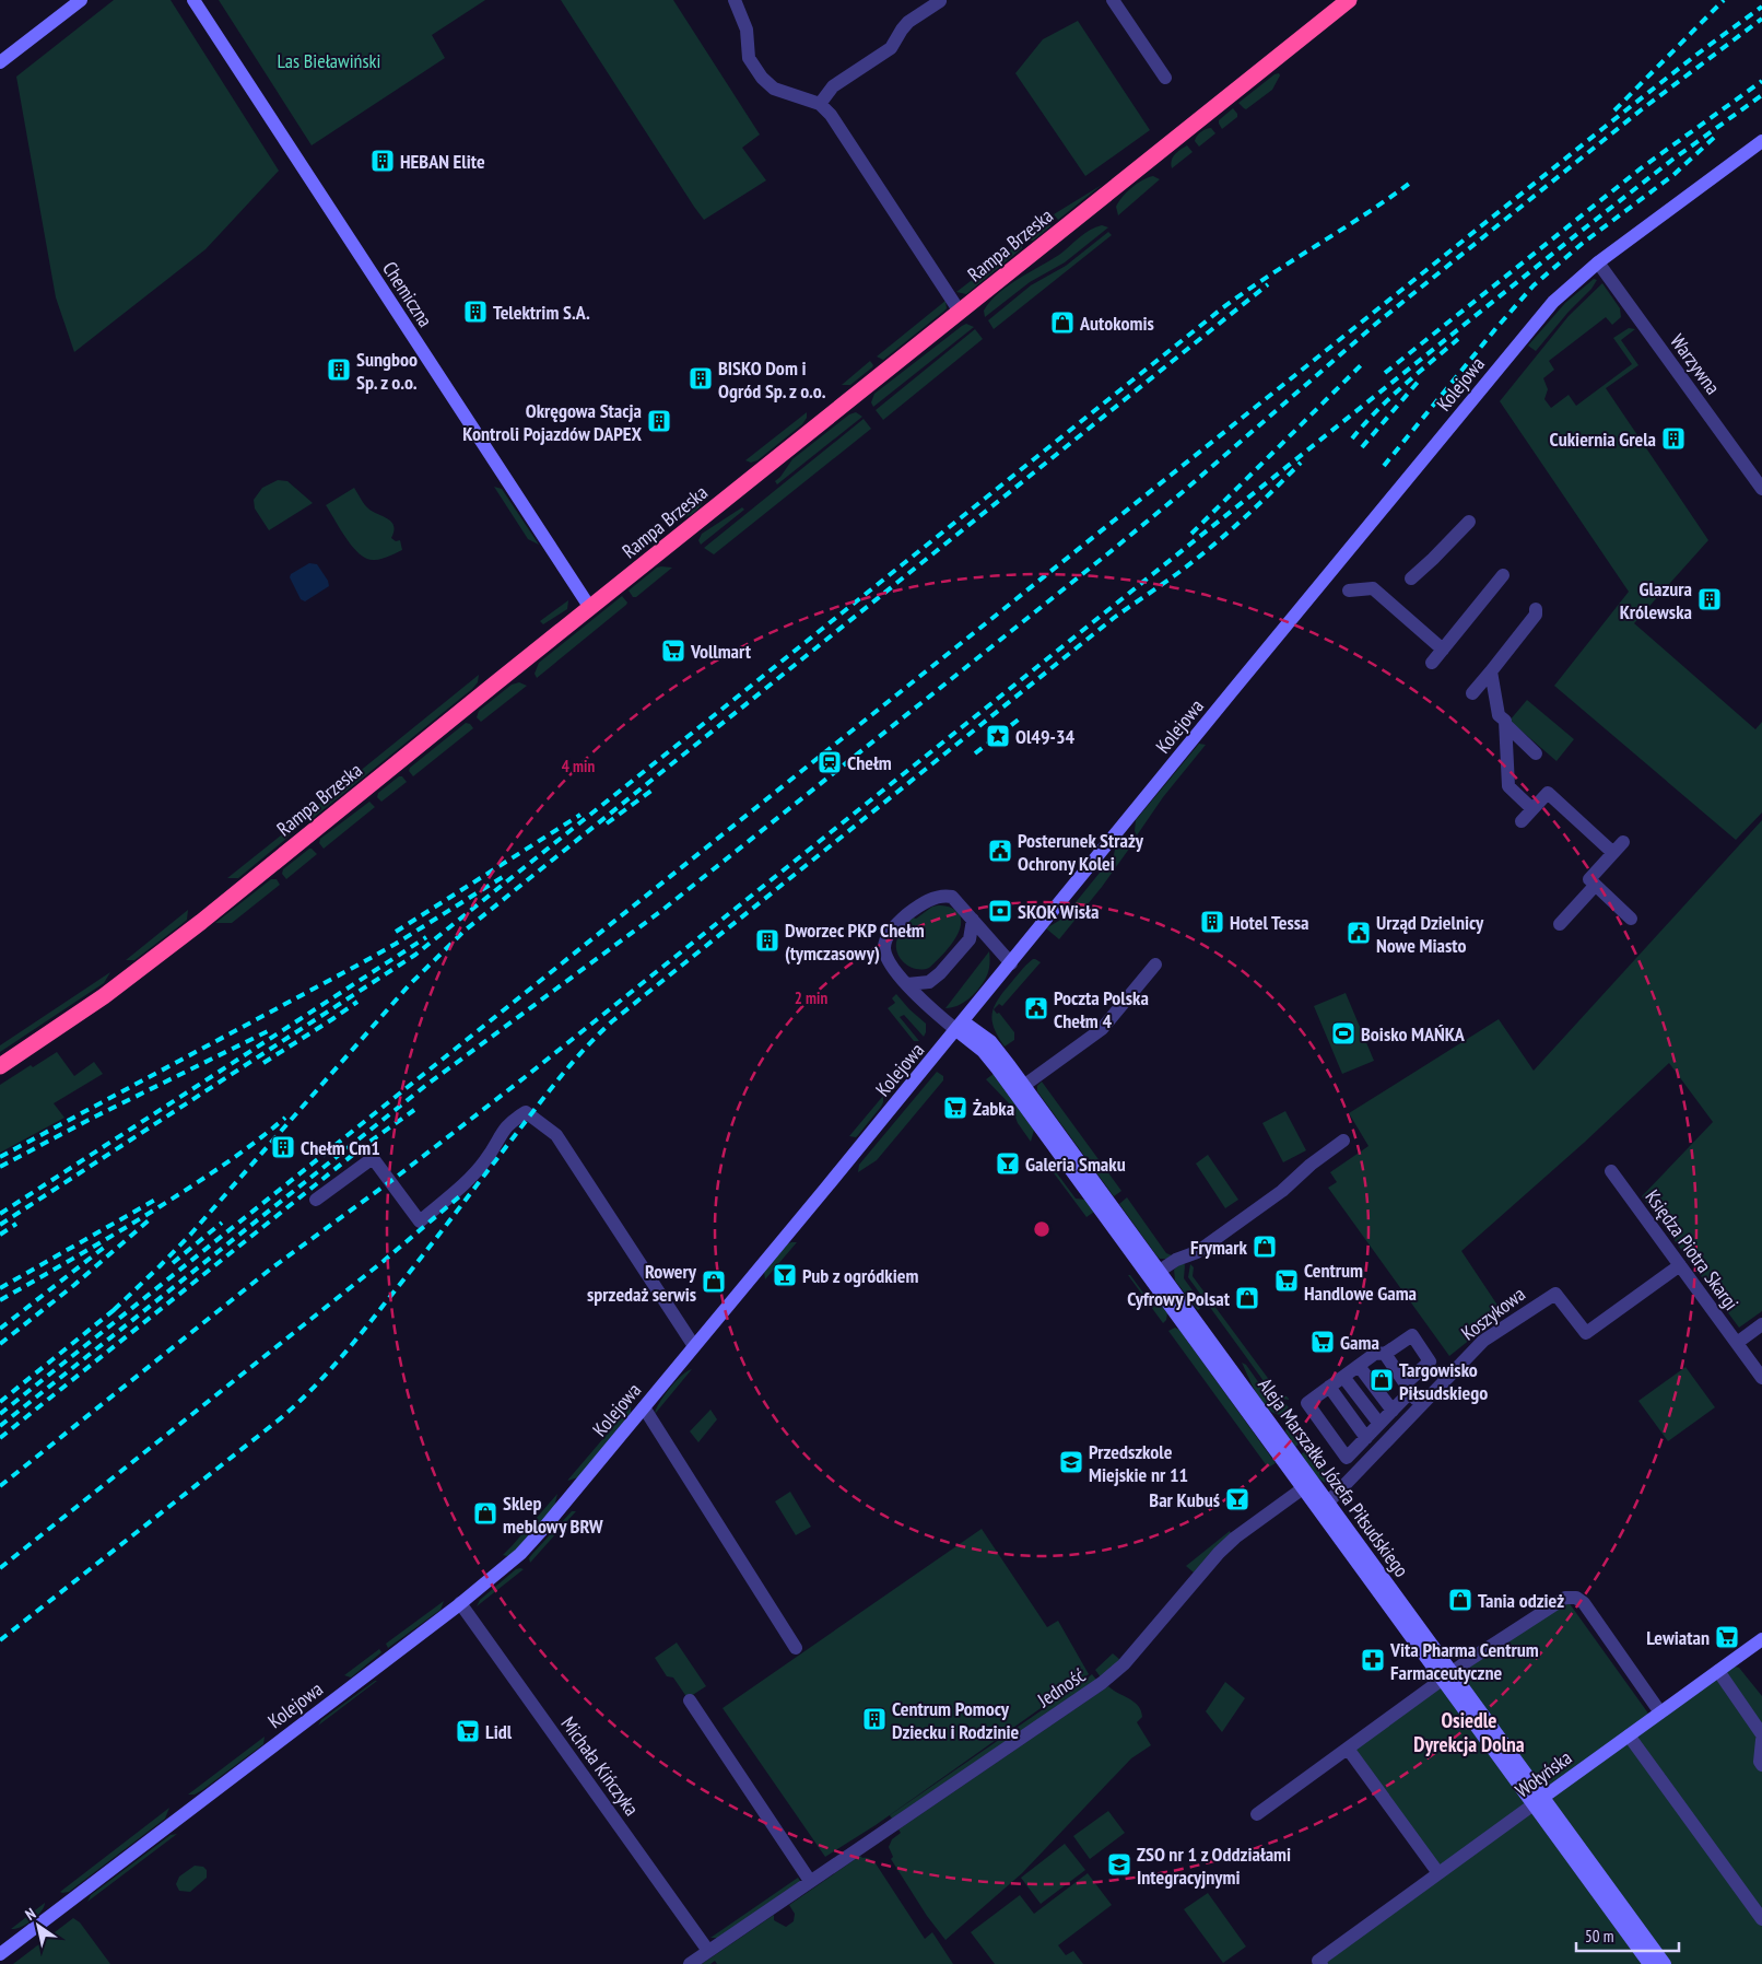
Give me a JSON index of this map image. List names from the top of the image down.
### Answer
{
  "streets": {
    "highway": ["Rampa Brzeska"],
    "street": [
      "Chemiczna",
      "Warzywna",
      "Kolejowa",
      "Księdza Piotra Skargi",
      "Koszykowa",
      "Aleja Marszałka Józefa Piłsudskiego",
      "Jedność",
      "Michała Kińczyka",
      "Wołyńska"
    ]
  },
  "crossings": [
    ["Rampa Brzeska", "Chemiczna"],
    ["Warzywna", "Kolejowa"],
    ["Kolejowa", "Aleja Marszałka Józefa Piłsudskiego"],
    ["Kolejowa", "Michała Kińczyka"],
    ["Księdza Piotra Skargi", "Koszykowa"],
    ["Koszykowa", "Aleja Marszałka Józefa Piłsudskiego"],
    ["Aleja Marszałka Józefa Piłsudskiego", "Jedność"],
    ["Aleja Marszałka Józefa Piłsudskiego", "Wołyńska"],
    ["Jedność", "Michała Kińczyka"]
  ],
  "districts": ["Osiedle Dyrekcja Dolna"],
  "parks": ["Las Bieławiński"],
  "places": {
    "building": [
      "HEBAN Elite",
      "Telektrim S.A.",
      "Sungboo Sp. z o.o.",
      "BISKO Dom i Ogród Sp. z o.o.",
      "Okręgowa Stacja Kontroli Pojazdów DAPEX",
      "Cukiernia Grela",
      "Glazura Królewska",
      "Hotel Tessa",
      "Dworzec PKP Chełm (tymczasowy)",
      "Chełm Cm1",
      "Centrum Pomocy Dziecku i Rodzinie"
    ],
    "shop": [
      "Autokomis",
      "Frymark",
      "Rowery sprzedaż serwis",
      "Cyfrowy Polsat",
      "Targowisko Piłsudskiego",
      "Sklep meblowy BRW",
      "Tania odzież"
    ],
    "supermarket": [
      "Vollmart",
      "Żabka",
      "Centrum Handlowe Gama",
      "Gama",
      "Lewiatan",
      "Lidl"
    ],
    "place": ["Ol49-34"],
    "station": ["Chełm"],
    "public building": ["Posterunek Straży Ochrony Kolei", "Urząd Dzielnicy Nowe Miasto", "Poczta Polska Chełm 4"],
    "bank": ["SKOK Wisła"],
    "sports": ["Boisko MAŃKA"],
    "bar": ["Galeria Smaku", "Pub z ogródkiem", "Bar Kubuś"],
    "school or university": ["Przedszkole Miejskie nr 11", "ZSO nr 1 z Oddziałami Integracyjnymi"],
    "pharmacy": ["Vita Pharma Centrum Farmaceutyczne"]
  },
  "scale_bar": "50 m",
  "north": "top left",
  "rings": ["4 min", "2 min"]
}
